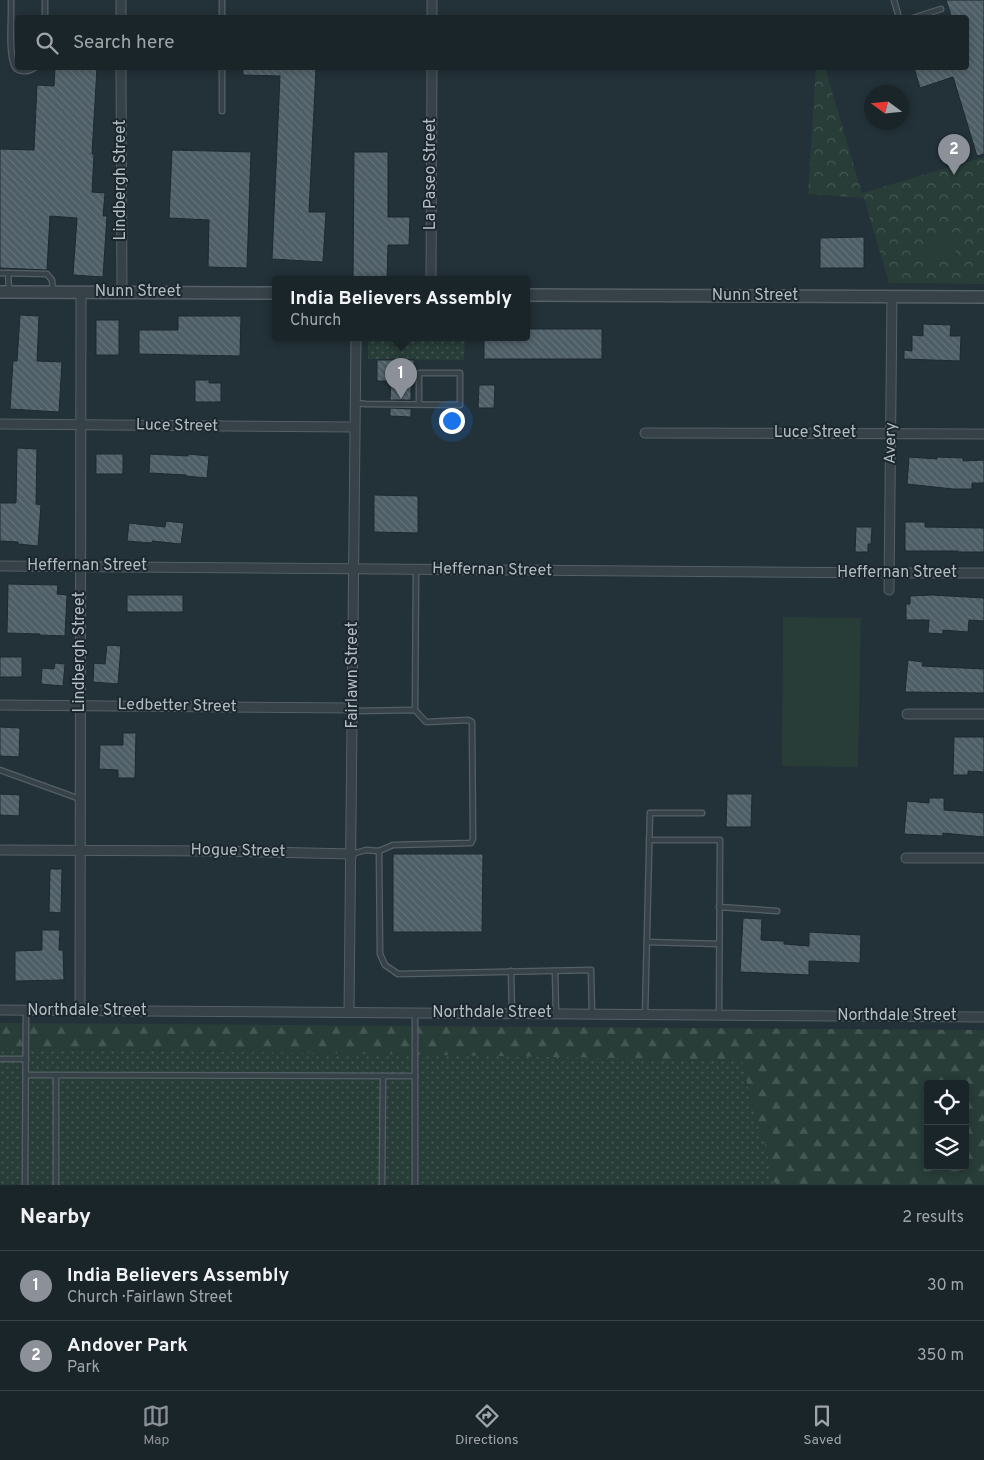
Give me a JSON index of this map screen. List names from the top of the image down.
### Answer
{
  "streets": {
    "street": [
      "La Paseo Street",
      "Lindbergh Street",
      "Nunn Street",
      "Luce Street",
      "Avery",
      "Heffernan Street",
      "Fairlawn Street",
      "Ledbetter Street",
      "Hogue Street",
      "Northdale Street"
    ]
  },
  "crossings": [
    ["Lindbergh Street", "Nunn Street"],
    ["Lindbergh Street", "Luce Street"],
    ["Lindbergh Street", "Heffernan Street"],
    ["Lindbergh Street", "Ledbetter Street"],
    ["Lindbergh Street", "Hogue Street"],
    ["Lindbergh Street", "Northdale Street"],
    ["Nunn Street", "Avery"],
    ["Luce Street", "Avery"],
    ["Luce Street", "Fairlawn Street"],
    ["Avery", "Heffernan Street"],
    ["Heffernan Street", "Fairlawn Street"],
    ["Fairlawn Street", "Ledbetter Street"],
    ["Fairlawn Street", "Hogue Street"],
    ["Fairlawn Street", "Northdale Street"]
  ],
  "north": "left",
  "page": {
    "search": "Search here",
    "pins": ["2", "1"],
    "popup": ["India Believers Assembly", "Church"],
    "heading": ["Nearby", "2 results"],
    "list": [
      {
        "mark": "1",
        "name": "India Believers Assembly",
        "note": "Church · Fairlawn Street",
        "value": "30 m"
      },
      {
        "mark": "2",
        "name": "Andover Park",
        "note": "Park",
        "value": "350 m"
      }
    ],
    "nav": ["Map", "Directions", "Saved"]
  }
}
